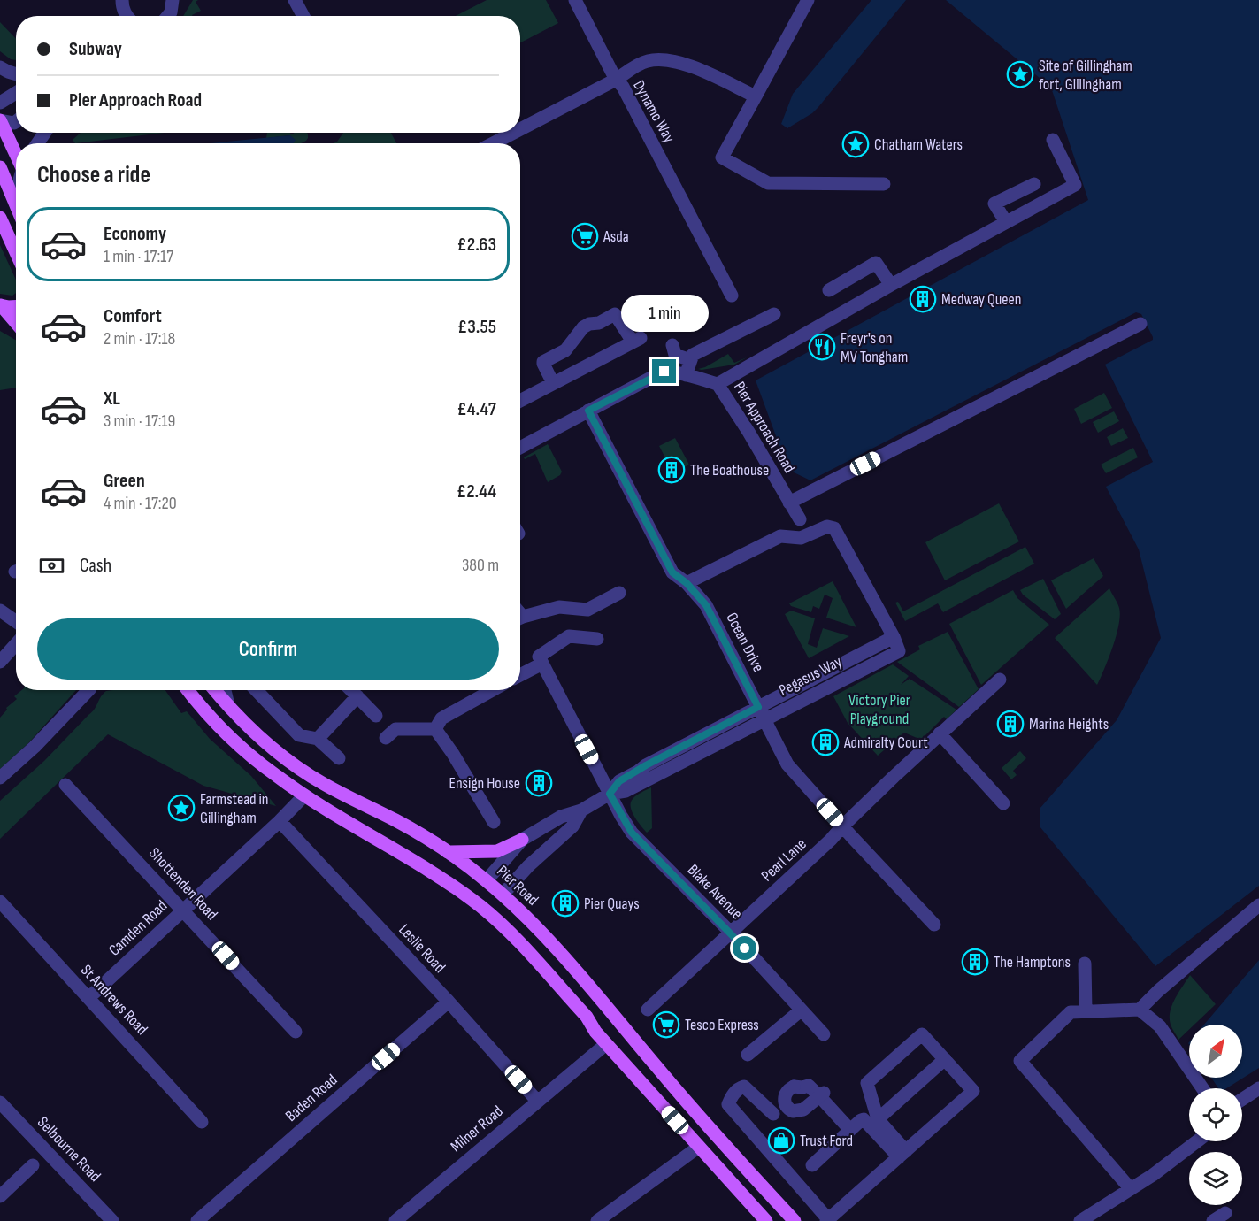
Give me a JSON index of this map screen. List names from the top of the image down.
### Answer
{
  "streets": {
    "main road": ["Pegasus Way", "Pier Road"],
    "street": [
      "Dynamo Way",
      "Pier Approach Road",
      "Ocean Drive",
      "Pearl Lane",
      "Shottenden Road",
      "Blake Avenue",
      "Camden Road",
      "Leslie Road",
      "St Andrews Road",
      "Baden Road",
      "Milner Road",
      "Selbourne Road"
    ]
  },
  "crossings": [
    ["Pier Approach Road", "Ocean Drive"],
    ["Ocean Drive", "Pegasus Way"],
    ["Ocean Drive", "Pearl Lane"],
    ["Pegasus Way", "Pier Road"],
    ["Pegasus Way", "Blake Avenue"],
    ["Pearl Lane", "Blake Avenue"],
    ["Shottenden Road", "Camden Road"],
    ["Camden Road", "Leslie Road"],
    ["Camden Road", "St Andrews Road"],
    ["Leslie Road", "Baden Road"],
    ["Leslie Road", "Milner Road"]
  ],
  "parks": ["Victory Pier Playground"],
  "places": {
    "place": ["Site of Gillingham fort, Gillingham", "Chatham Waters", "Farmstead in Gillingham"],
    "supermarket": ["Asda", "Tesco Express"],
    "building": [
      "Medway Queen",
      "The Boathouse",
      "Marina Heights",
      "Admiralty Court",
      "Ensign House",
      "Pier Quays",
      "The Hamptons"
    ],
    "restaurant": ["Freyr's on MV Tongham"],
    "shop": ["Trust Ford"]
  },
  "north": "top right",
  "page": {
    "banner": ["Subway", "Pier Approach Road"],
    "heading": "Choose a ride",
    "list": [
      {
        "name": "Economy",
        "note": "1 min · 17:17",
        "value": "£2.63"
      },
      {
        "name": "Comfort",
        "note": "2 min · 17:18",
        "value": "£3.55"
      },
      {
        "name": "XL",
        "note": "3 min · 17:19",
        "value": "£4.47"
      },
      {
        "name": "Green",
        "note": "4 min · 17:20",
        "value": "£2.44"
      }
    ],
    "bubble": "1 min",
    "pay": ["Cash", "380 m"],
    "buttons": "Confirm"
  }
}
